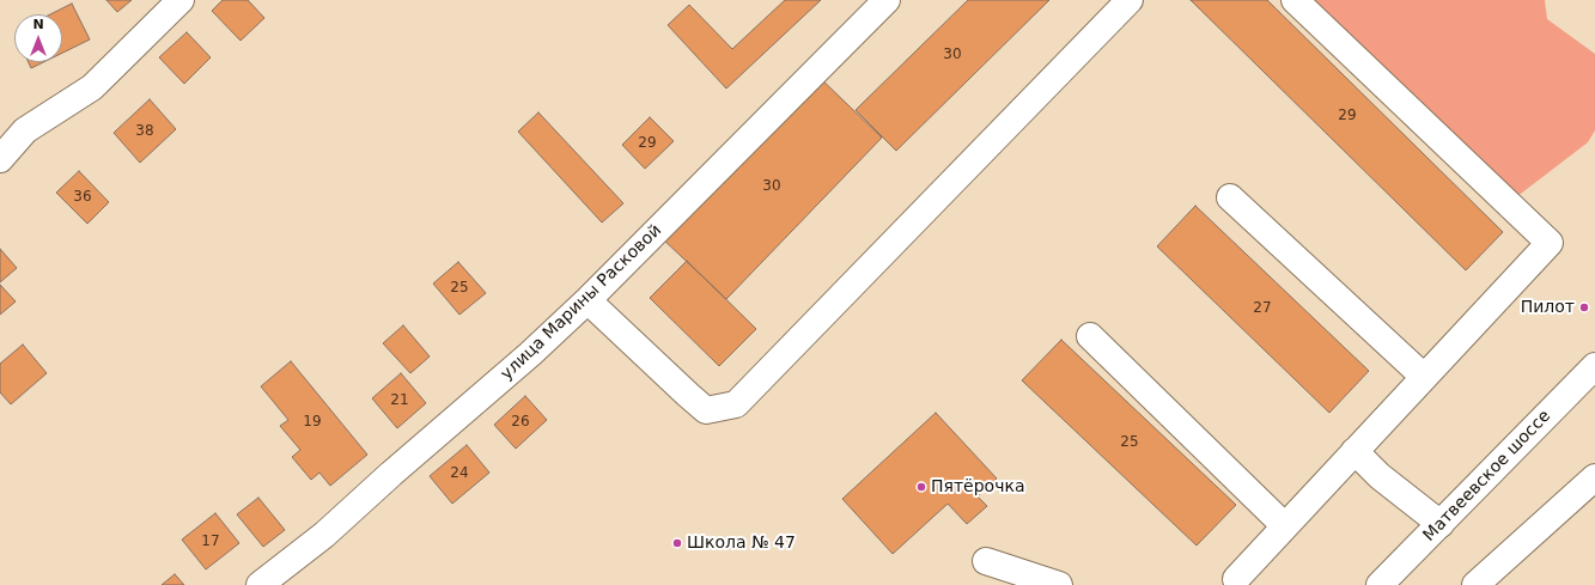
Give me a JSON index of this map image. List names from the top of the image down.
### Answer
{
  "streets": {
    "street": ["улица Марины Расковой", "Матвеевское шоссе"]
  },
  "places": ["Пилот", "Пятёрочка", "Школа № 47"],
  "house_numbers": [
    "30",
    "29",
    "38",
    "29",
    "30",
    "36",
    "25",
    "27",
    "21",
    "19",
    "26",
    "25",
    "24",
    "17"
  ],
  "north": "top"
}
